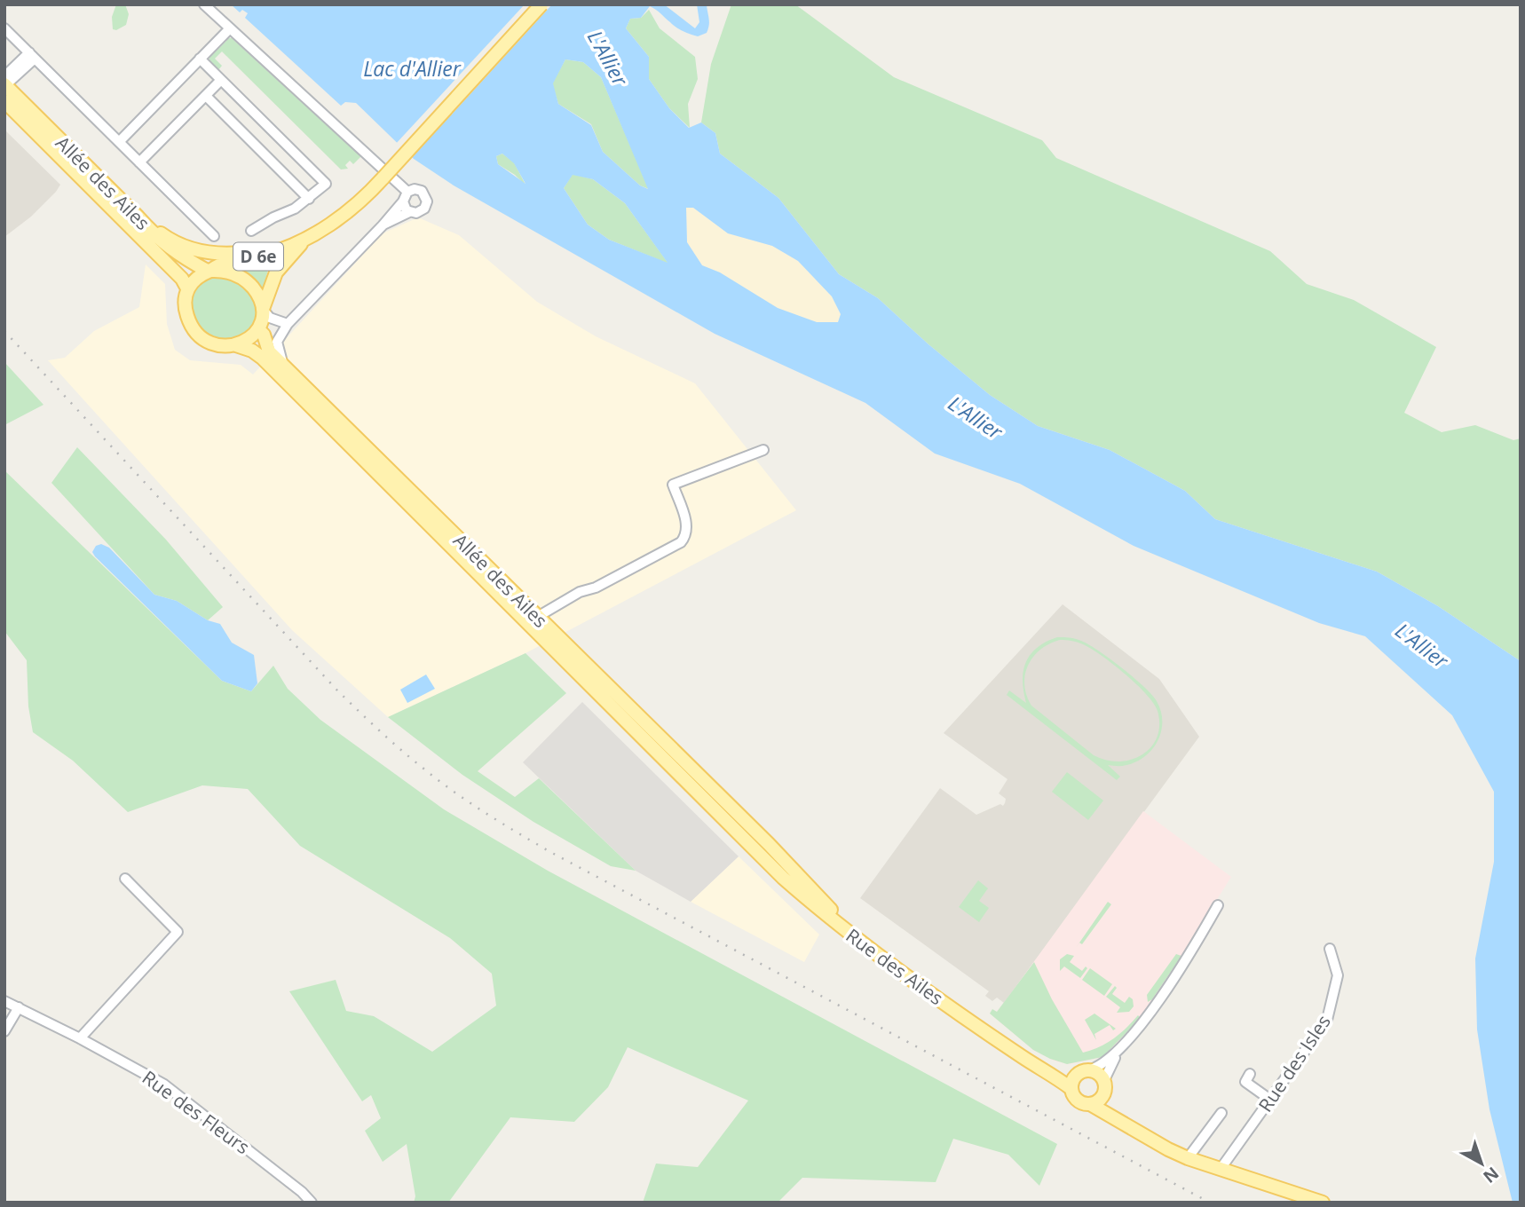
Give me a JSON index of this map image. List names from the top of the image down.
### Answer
{
  "streets": {
    "main road": ["Allée des Ailes", "D 6e", "Rue des Ailes"],
    "street": ["Rue des Isles", "Rue des Fleurs"]
  },
  "crossings": [
    ["Allée des Ailes", "D 6e"],
    ["Allée des Ailes", "Rue des Ailes"]
  ],
  "water": ["L'Allier", "Lac d'Allier"],
  "north": "bottom right"
}
